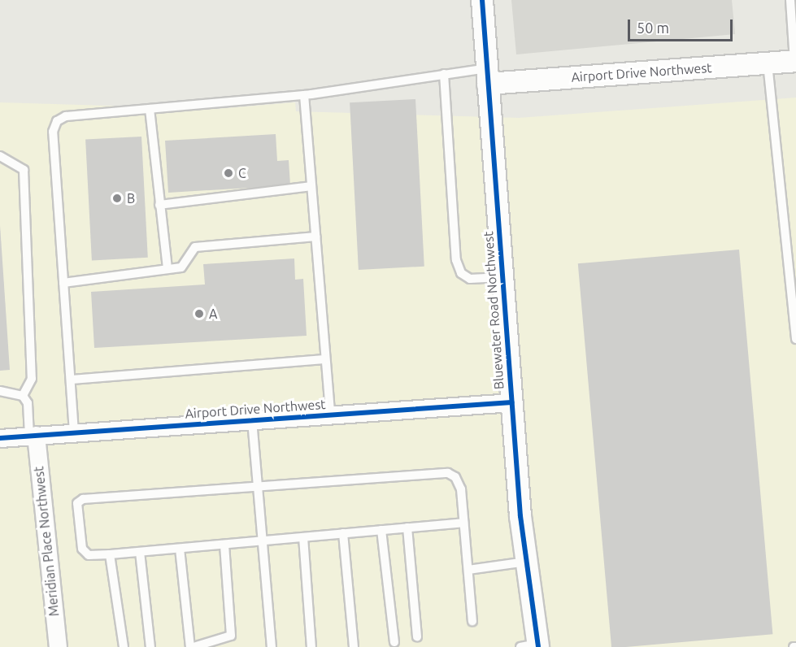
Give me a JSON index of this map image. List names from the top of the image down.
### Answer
{
  "streets": {
    "street": ["Airport Drive Northwest", "Bluewater Road Northwest", "Meridian Place Northwest"]
  },
  "crossings": [
    ["Airport Drive Northwest", "Bluewater Road Northwest"],
    ["Airport Drive Northwest", "Meridian Place Northwest"]
  ],
  "places": ["C", "B", "A"],
  "scale_bar": "50 m"
}
